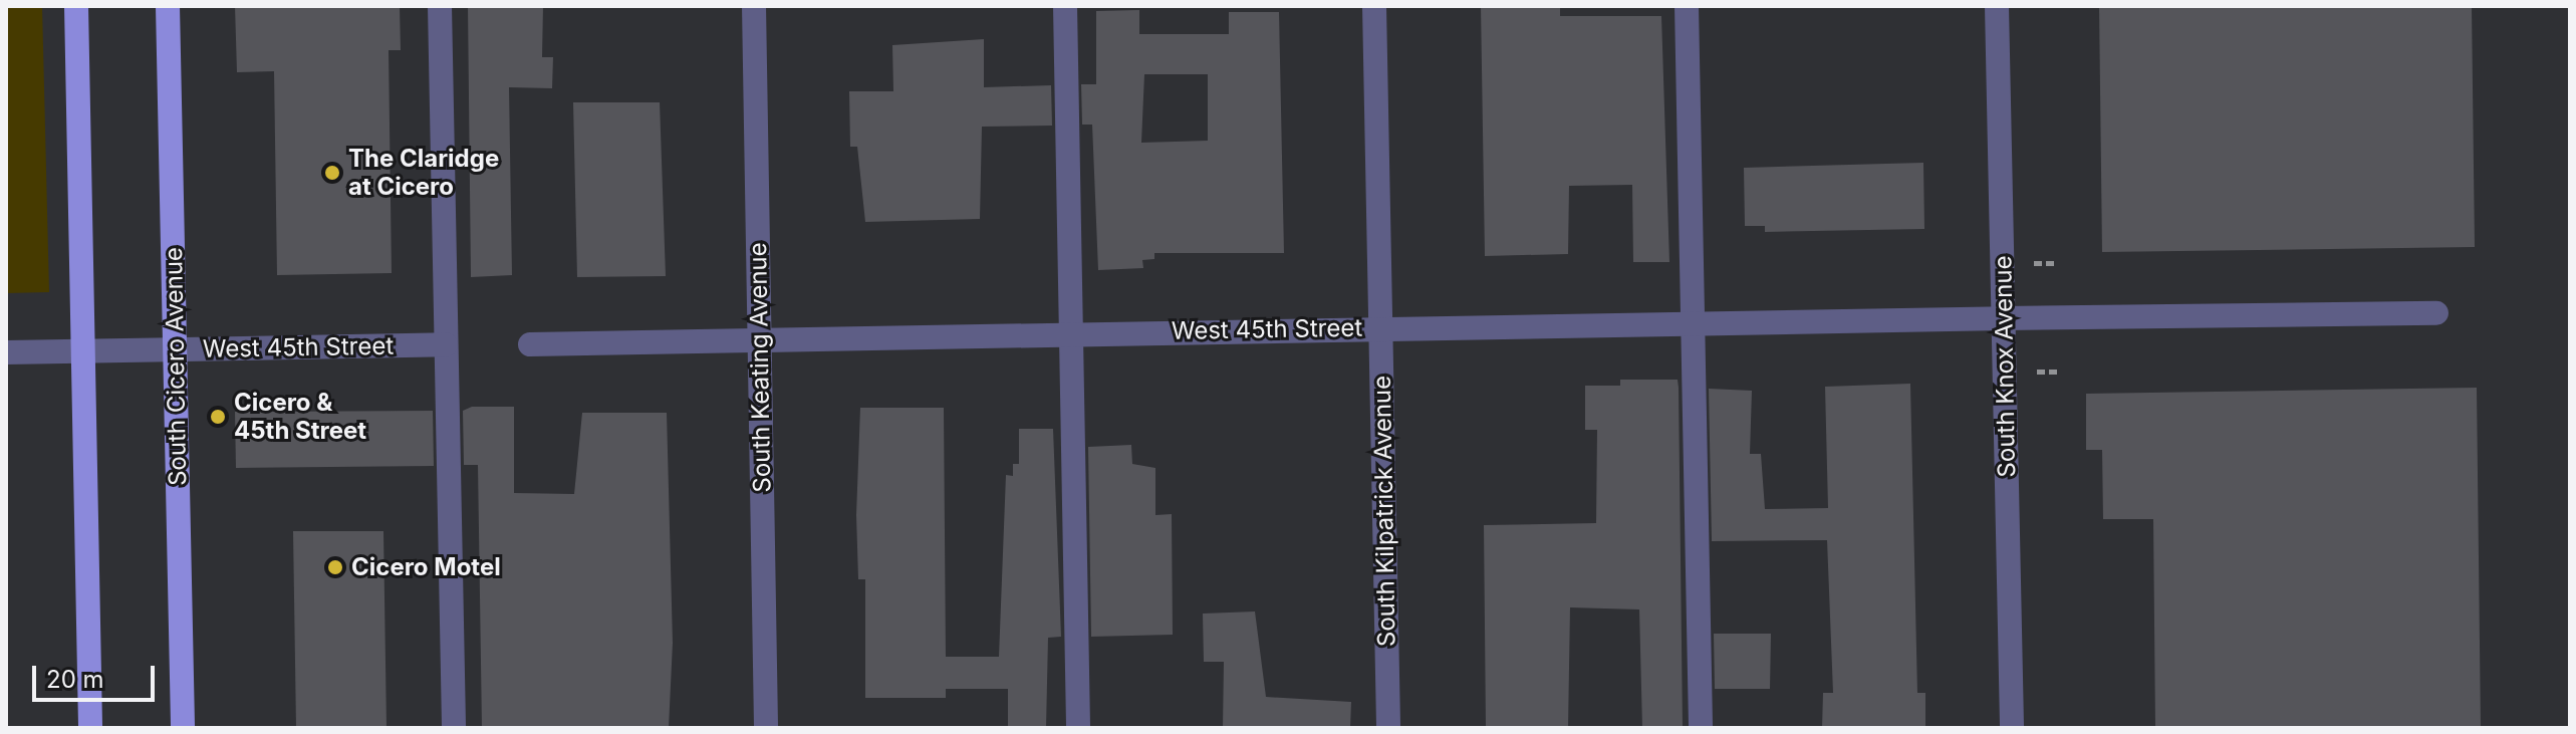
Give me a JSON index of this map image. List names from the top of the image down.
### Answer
{
  "streets": {
    "main road": ["South Cicero Avenue"],
    "street": [
      "West 45th Street",
      "South Knox Avenue",
      "South Keating Avenue",
      "South Kilpatrick Avenue"
    ]
  },
  "crossings": [
    ["West 45th Street", "South Cicero Avenue"],
    ["West 45th Street", "South Knox Avenue"],
    ["West 45th Street", "South Keating Avenue"],
    ["West 45th Street", "South Kilpatrick Avenue"]
  ],
  "places": ["The Claridge at Cicero", "Cicero & 45th Street", "Cicero Motel"],
  "scale_bar": "20 m"
}
